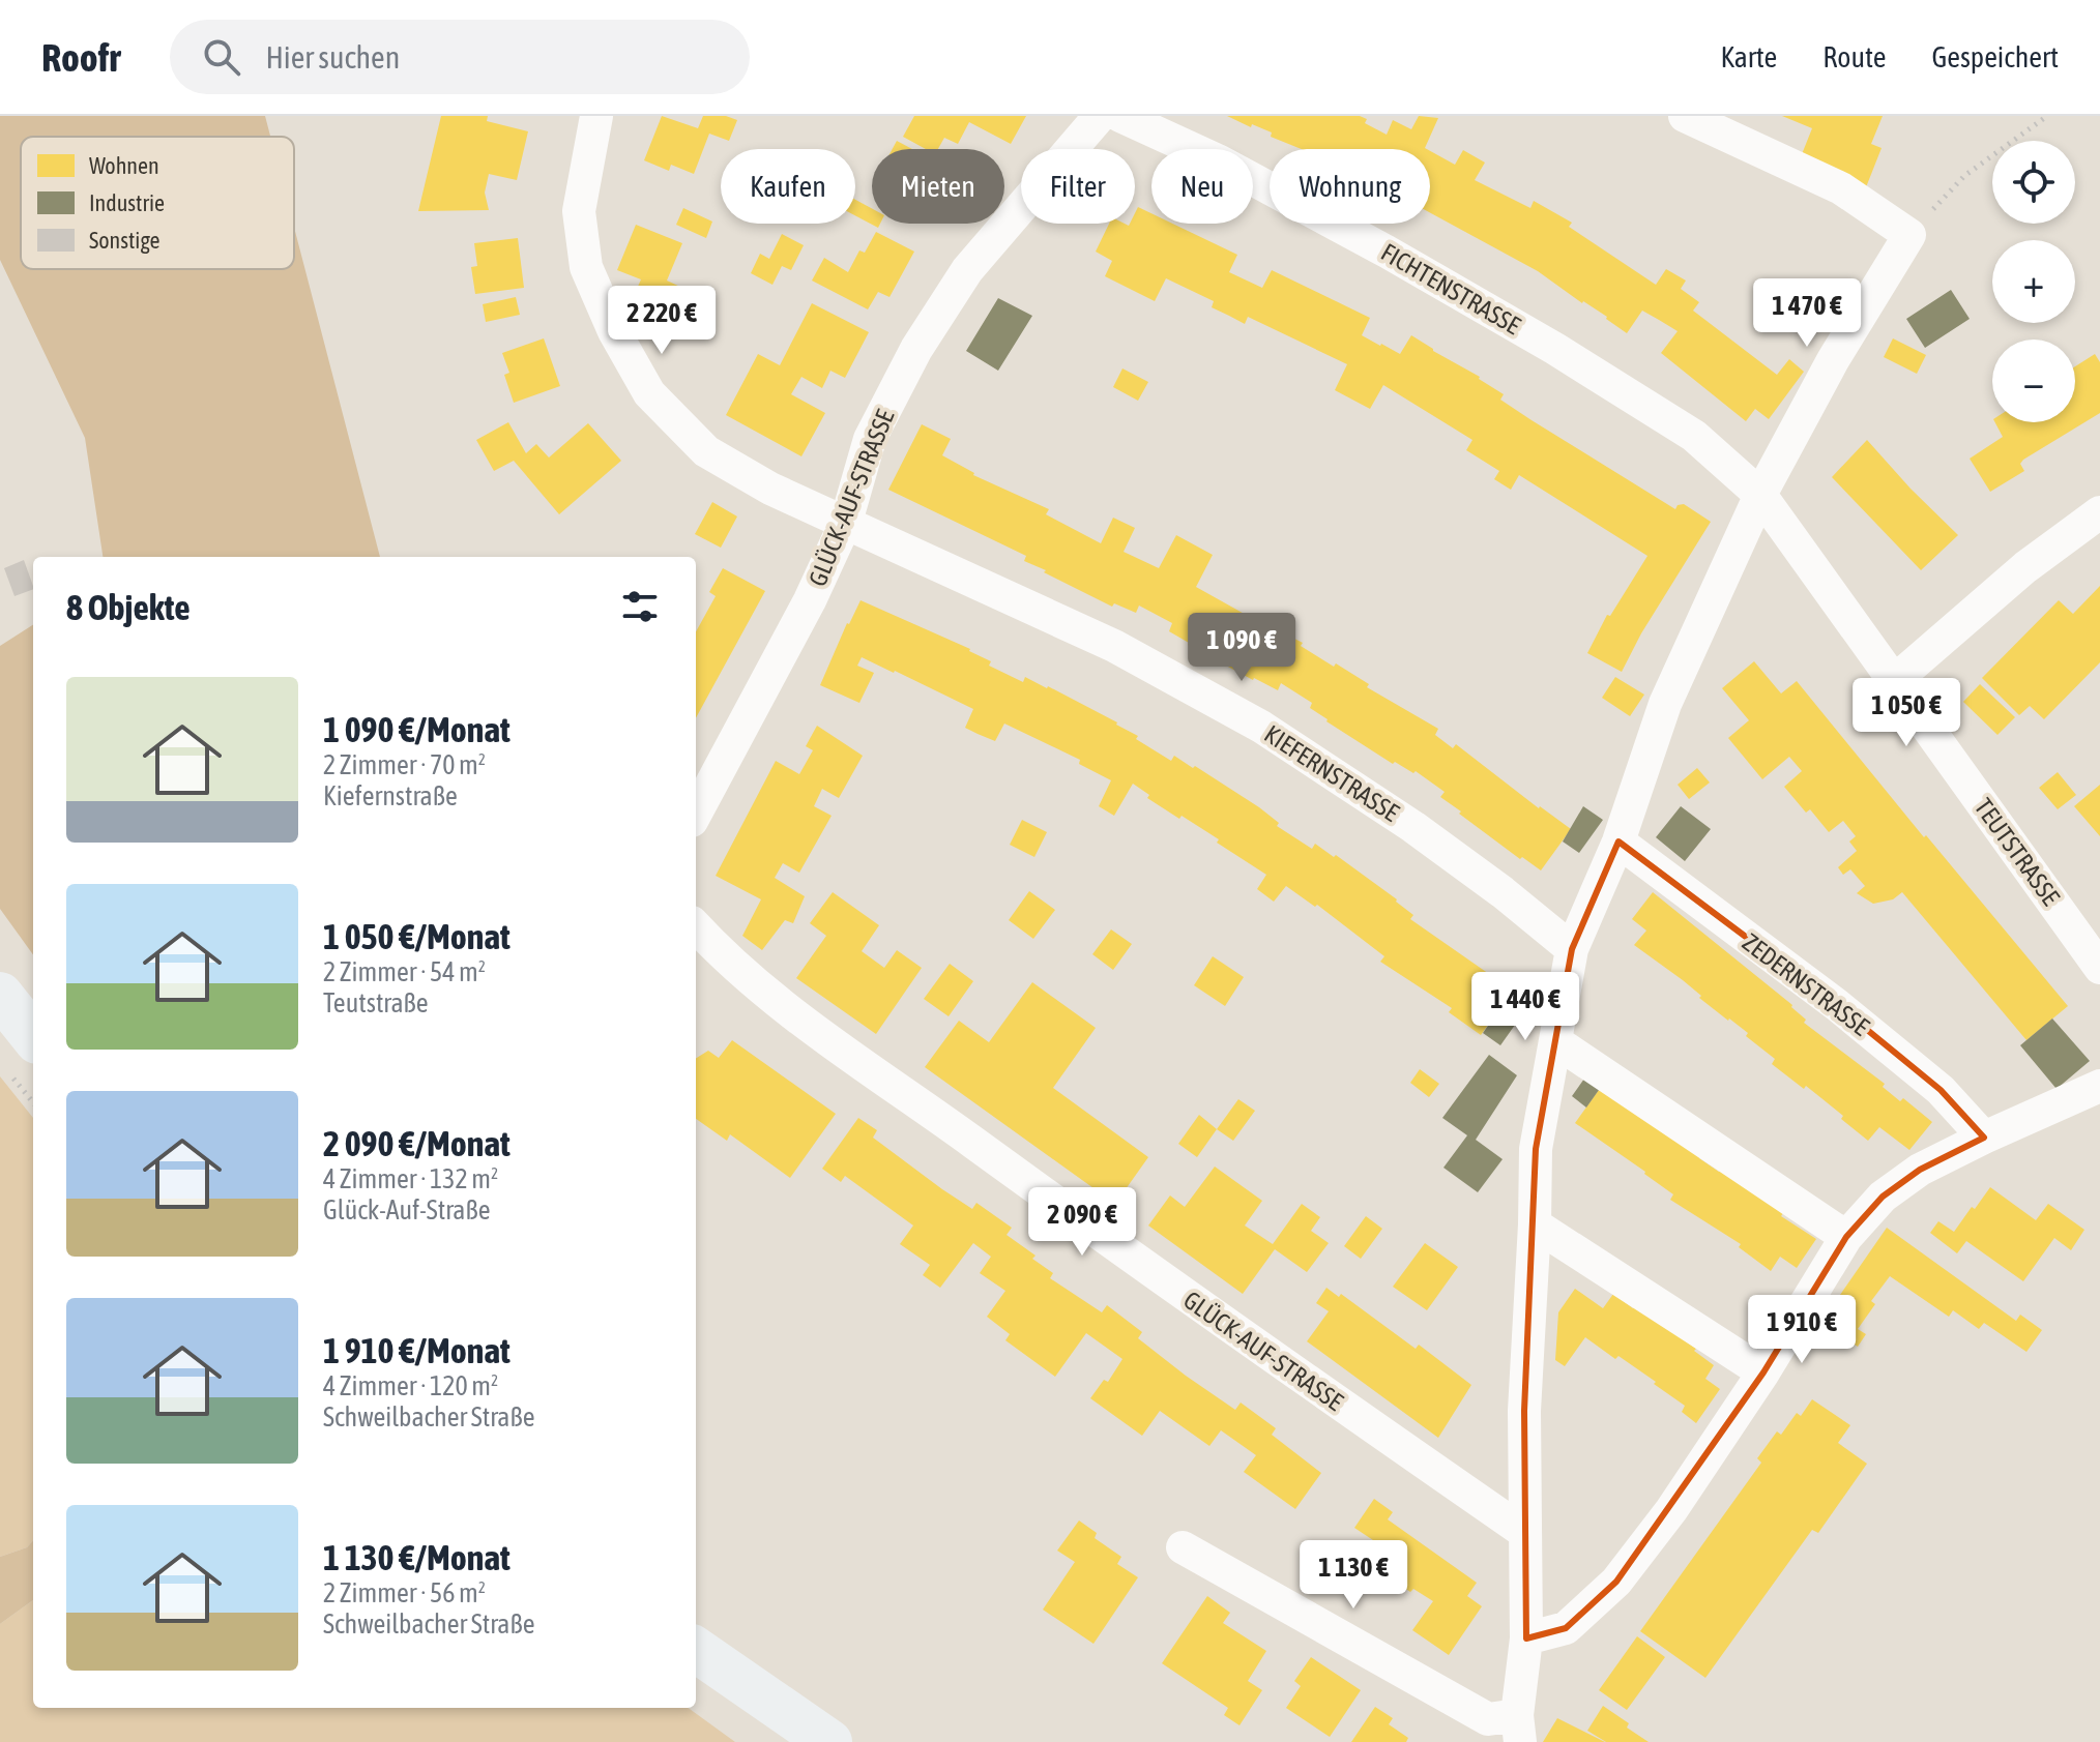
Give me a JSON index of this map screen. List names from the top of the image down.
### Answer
{
  "streets": {
    "street": [
      "FICHTENSTRASSE",
      "GLÜCK-AUF-STRASSE",
      "KIEFERNSTRASSE",
      "TEUTSTRASSE",
      "ZEDERNSTRASSE"
    ]
  },
  "crossings": [
    ["FICHTENSTRASSE", "TEUTSTRASSE"],
    ["GLÜCK-AUF-STRASSE", "KIEFERNSTRASSE"]
  ],
  "legend": ["Wohnen", "Industrie", "Sonstige"],
  "page": {
    "header": "Roofr",
    "search": "Hier suchen",
    "nav": ["Karte", "Route", "Gespeichert"],
    "map_buttons": ["+", "−"],
    "chip": [
      "Kaufen",
      "Mieten",
      "Filter",
      "Neu",
      "Wohnung"
    ],
    "price": [
      "1 470 €",
      "2 220 €",
      "1 090 €",
      "1 050 €",
      "1 440 €",
      "2 090 €",
      "1 910 €",
      "1 130 €"
    ],
    "heading": "8 Objekte",
    "list": [
      {
        "name": "1 090 €/Monat",
        "note": "2 Zimmer · 70 m² · Kiefernstraße"
      },
      {
        "name": "1 050 €/Monat",
        "note": "2 Zimmer · 54 m² · Teutstraße"
      },
      {
        "name": "2 090 €/Monat",
        "note": "4 Zimmer · 132 m² · Glück-Auf-Straße"
      },
      {
        "name": "1 910 €/Monat",
        "note": "4 Zimmer · 120 m² · Schweilbacher Straße"
      },
      {
        "name": "1 130 €/Monat",
        "note": "2 Zimmer · 56 m² · Schweilbacher Straße"
      }
    ]
  }
}
